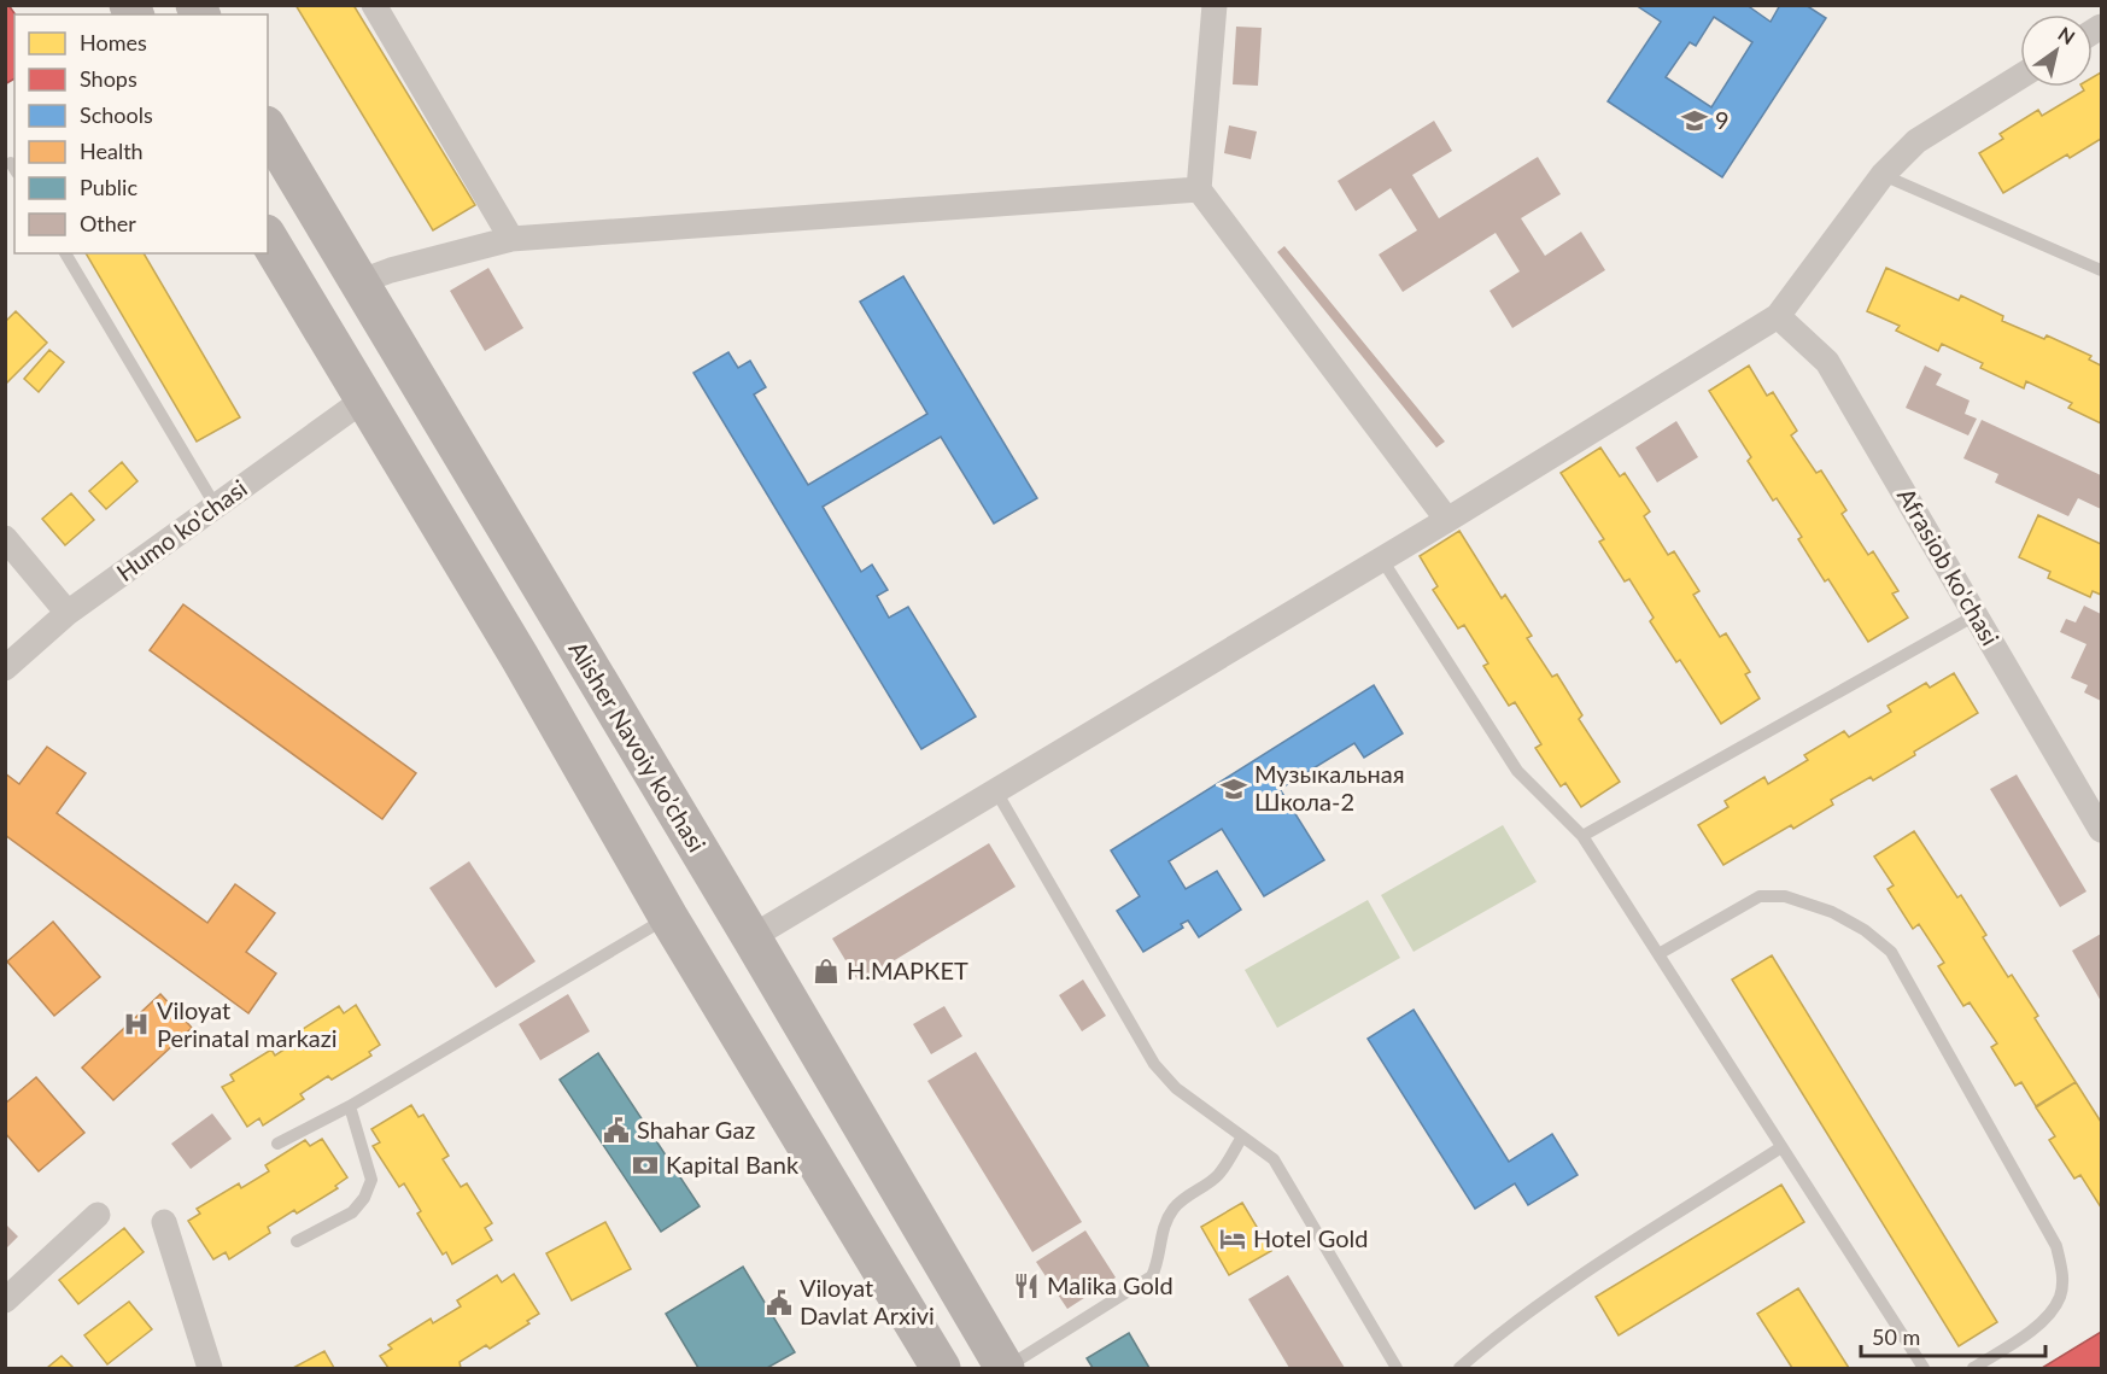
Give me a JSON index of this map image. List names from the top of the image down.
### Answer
{
  "streets": {
    "main road": ["Alisher Navoiy ko’chasi"],
    "street": ["Humo ko'chasi", "Afrasiob ko'chasi"]
  },
  "places": {
    "school or university": ["9", "Музыкальная Школа-2"],
    "shop": ["Н.МАРКЕТ"],
    "hospital": ["Viloyat Perinatal markazi"],
    "public building": ["Shahar Gaz", "Viloyat Davlat Arxivi"],
    "bank": ["Kapital Bank"],
    "hotel": ["Hotel Gold"],
    "restaurant": ["Malika Gold"]
  },
  "legend": [
    "Homes",
    "Shops",
    "Schools",
    "Health",
    "Public",
    "Other"
  ],
  "scale_bar": "50 m",
  "north": "top right"
}
